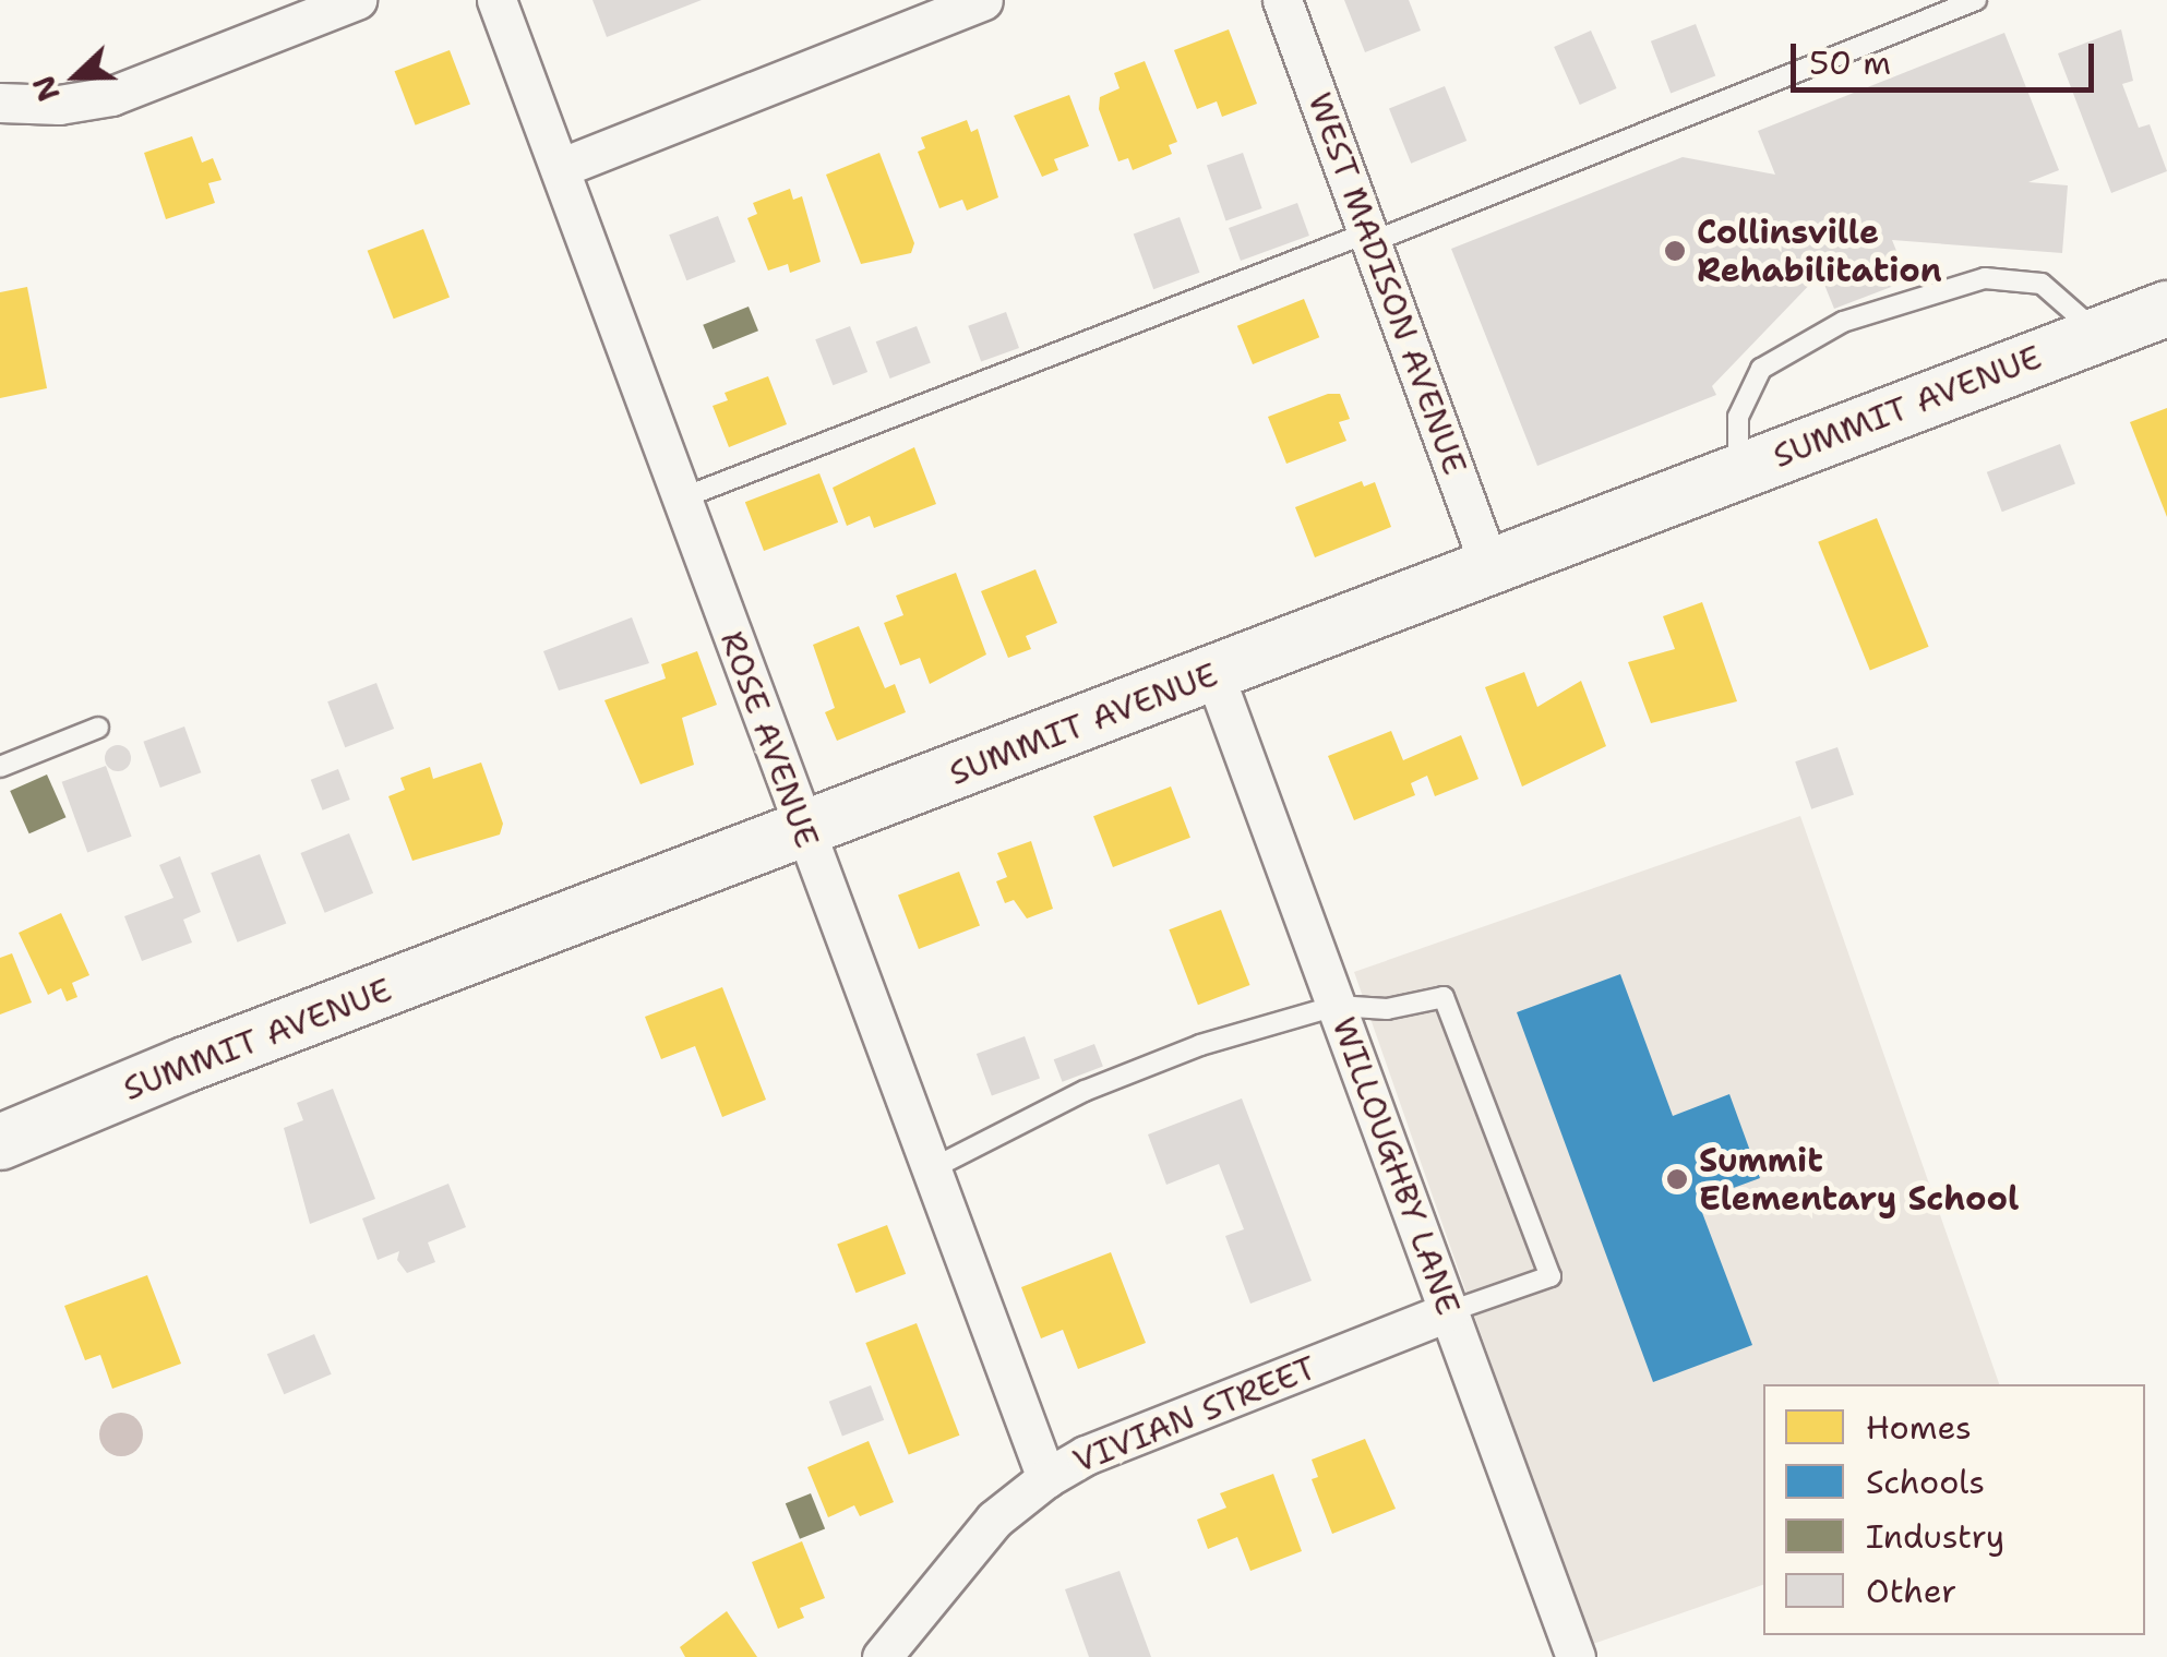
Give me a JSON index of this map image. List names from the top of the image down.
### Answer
{
  "streets": {
    "street": [
      "WEST MADISON AVENUE",
      "SUMMIT AVENUE",
      "ROSE AVENUE",
      "WILLOUGHBY LANE",
      "VIVIAN STREET"
    ]
  },
  "crossings": [
    ["WEST MADISON AVENUE", "SUMMIT AVENUE"],
    ["SUMMIT AVENUE", "ROSE AVENUE"],
    ["SUMMIT AVENUE", "WILLOUGHBY LANE"],
    ["ROSE AVENUE", "VIVIAN STREET"],
    ["WILLOUGHBY LANE", "VIVIAN STREET"]
  ],
  "places": ["Collinsville Rehabilitation", "Summit Elementary School"],
  "legend": [
    "Homes",
    "Schools",
    "Industry",
    "Other"
  ],
  "scale_bar": "50 m",
  "north": "left"
}
